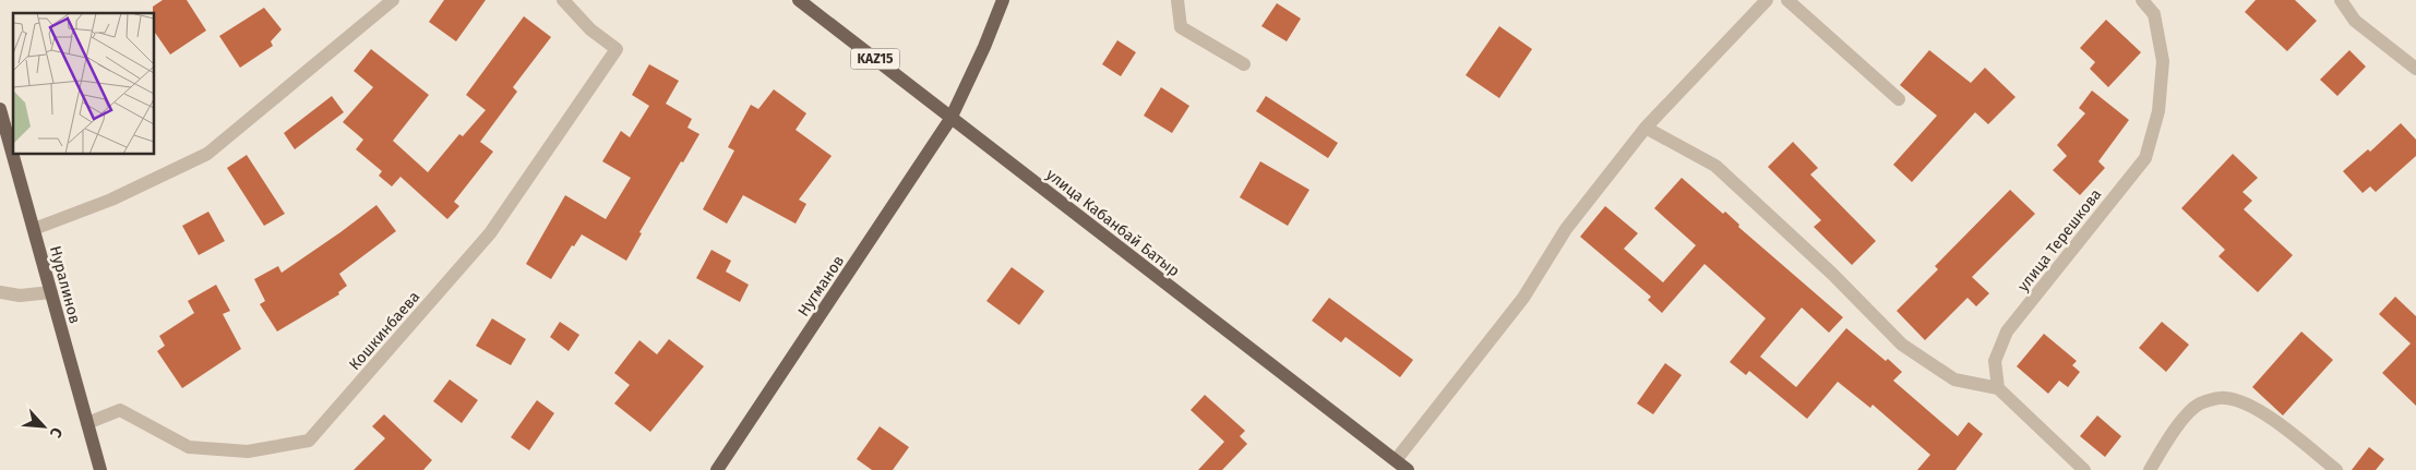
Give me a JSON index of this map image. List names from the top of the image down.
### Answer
{
  "streets": {
    "main road": [
      "KAZ15",
      "улица Кабанбай Батыр",
      "Нуралинов",
      "Нугманов"
    ],
    "street": ["улица Терешкова", "Кошкинбаева"]
  },
  "crossings": [
    ["улица Кабанбай Батыр", "Нугманов"],
    ["Нуралинов", "Кошкинбаева"]
  ],
  "north": "bottom right"
}
